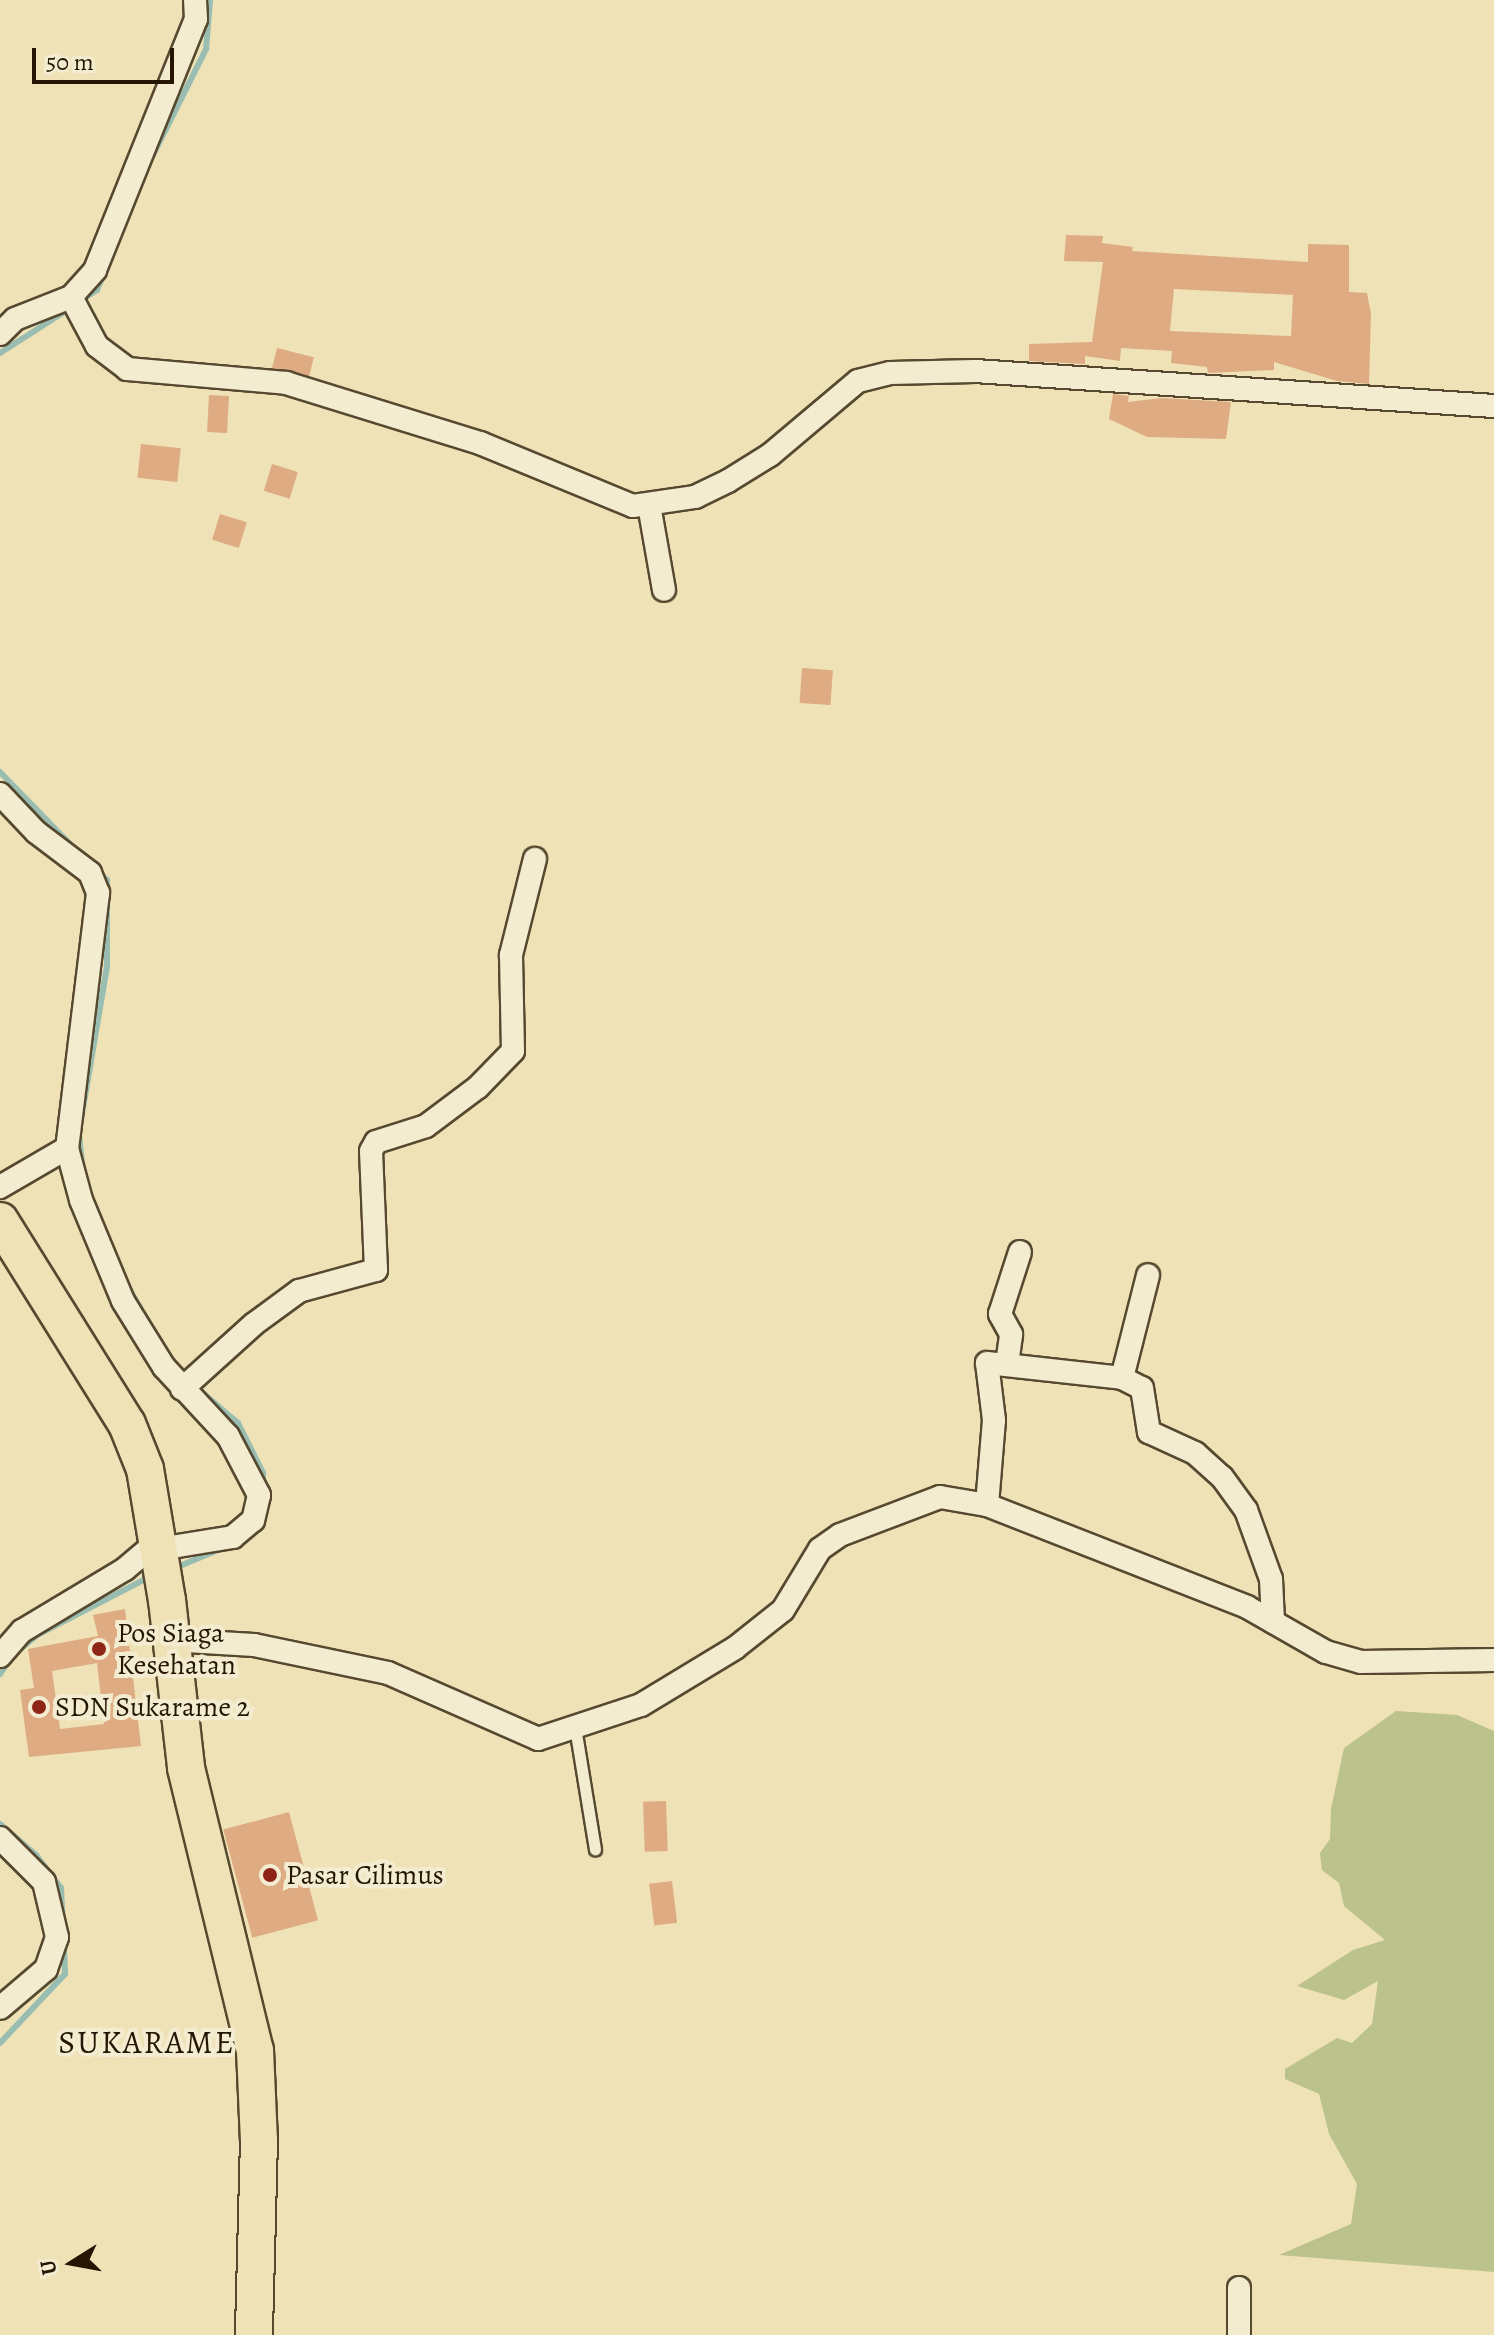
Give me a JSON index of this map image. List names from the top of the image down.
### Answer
{
  "districts": ["SUKARAME"],
  "places": ["Pos Siaga Kesehatan", "SDN Sukarame 2", "Pasar Cilimus"],
  "scale_bar": "50 m",
  "north": "left"
}
